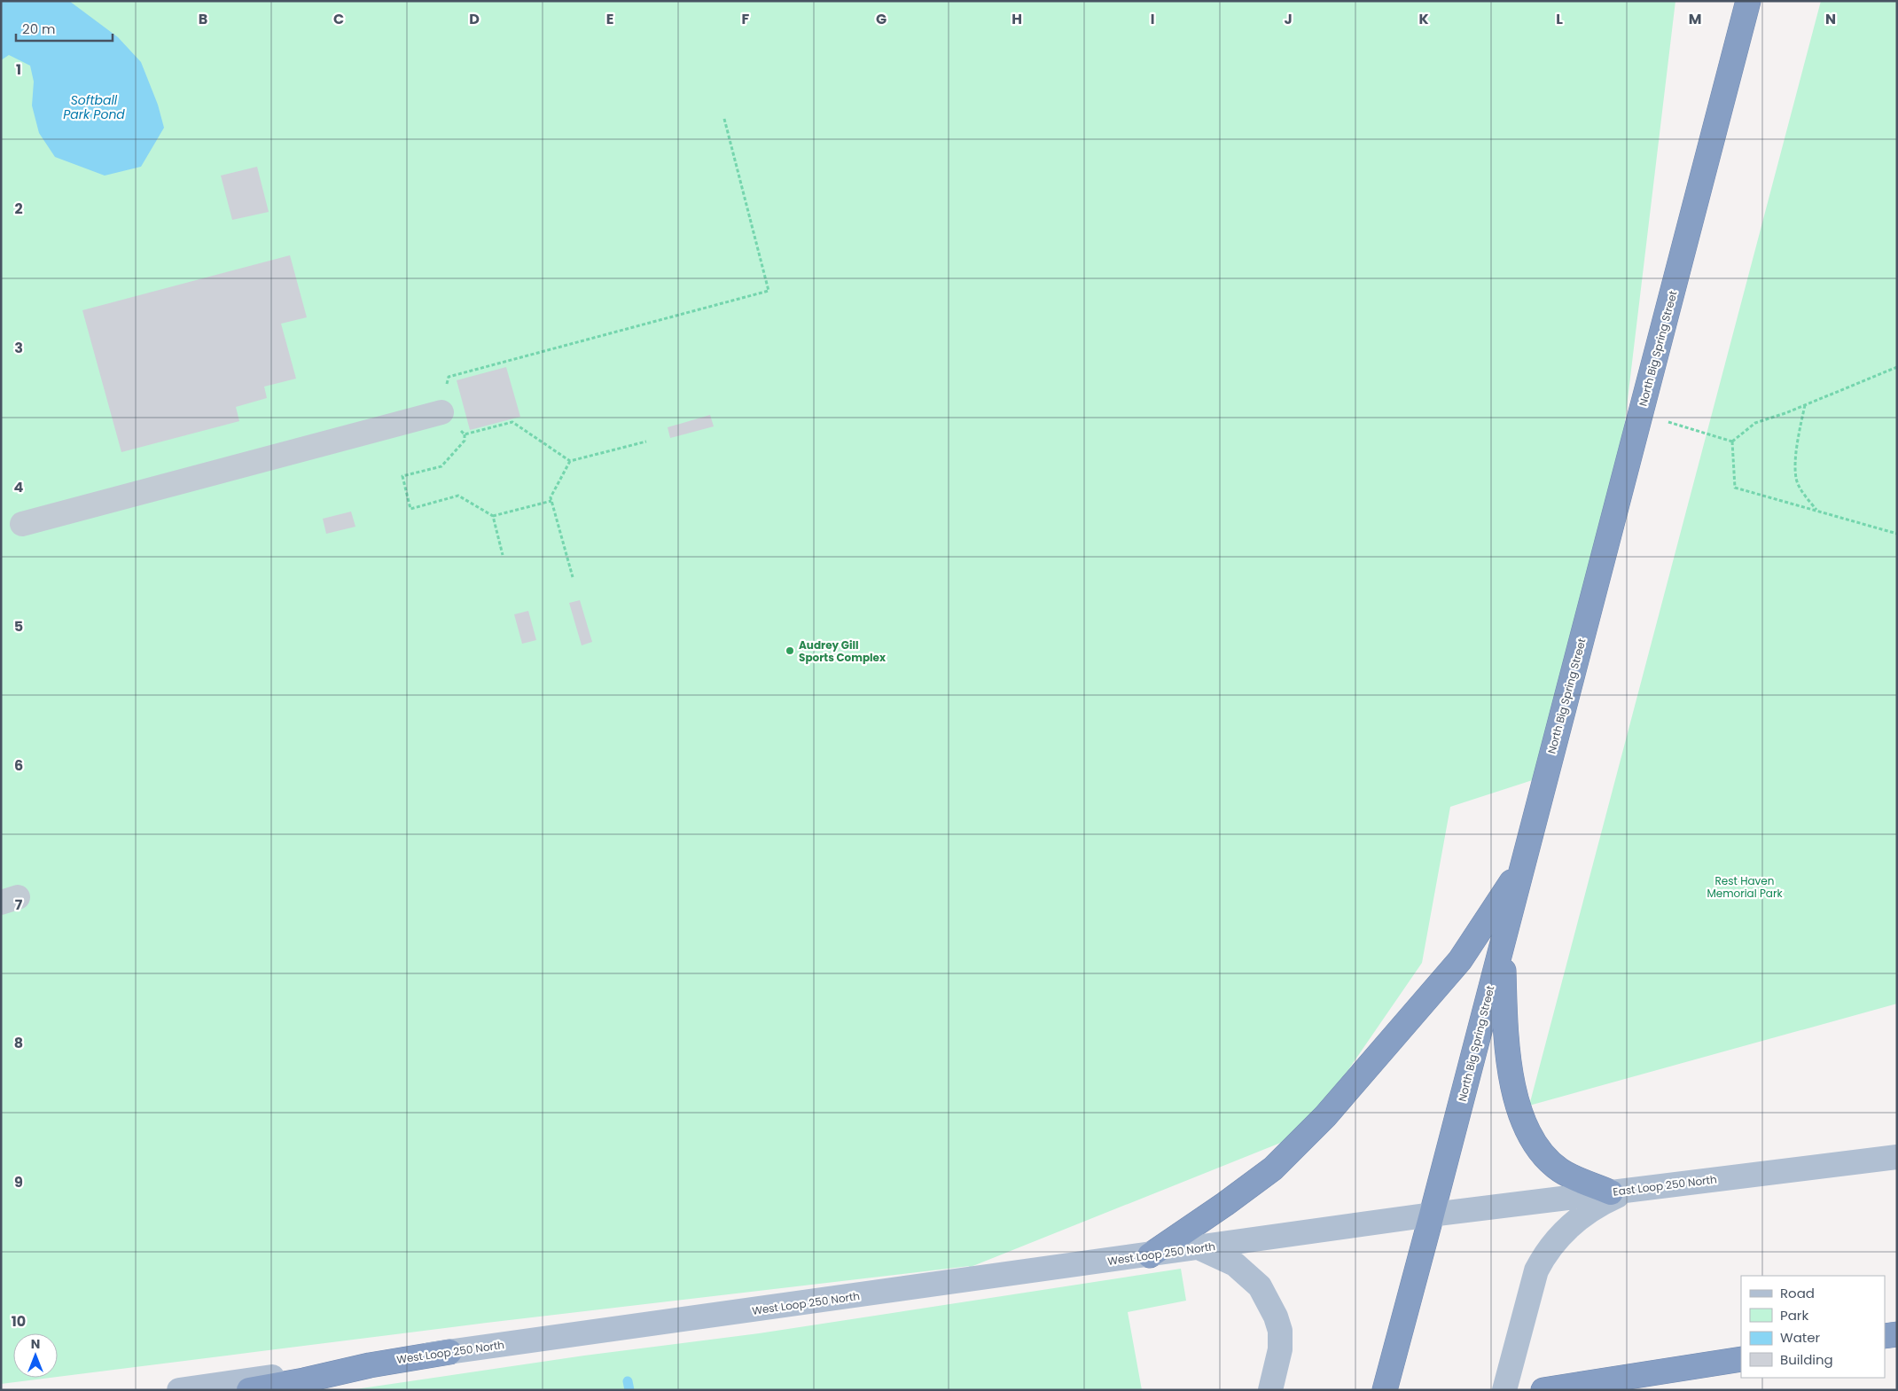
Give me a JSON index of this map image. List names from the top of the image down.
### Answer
{
  "streets": {
    "highway": ["North Big Spring Street"],
    "main road": ["East Loop 250 North", "West Loop 250 North"]
  },
  "crossings": [
    ["North Big Spring Street", "East Loop 250 North"],
    ["North Big Spring Street", "West Loop 250 North"],
    ["East Loop 250 North", "West Loop 250 North"]
  ],
  "water": ["Softball Park Pond"],
  "parks": ["Rest Haven Memorial Park"],
  "places": ["Audrey Gill Sports Complex"],
  "legend": [
    "Road",
    "Park",
    "Water",
    "Building"
  ],
  "scale_bar": "20 m",
  "north": "top",
  "grid": {
    "columns": [
      "B",
      "C",
      "D",
      "E",
      "F",
      "G",
      "H",
      "I",
      "J",
      "K",
      "L",
      "M",
      "N"
    ],
    "rows": [
      "1",
      "2",
      "3",
      "4",
      "5",
      "6",
      "7",
      "8",
      "9",
      "10"
    ]
  }
}
